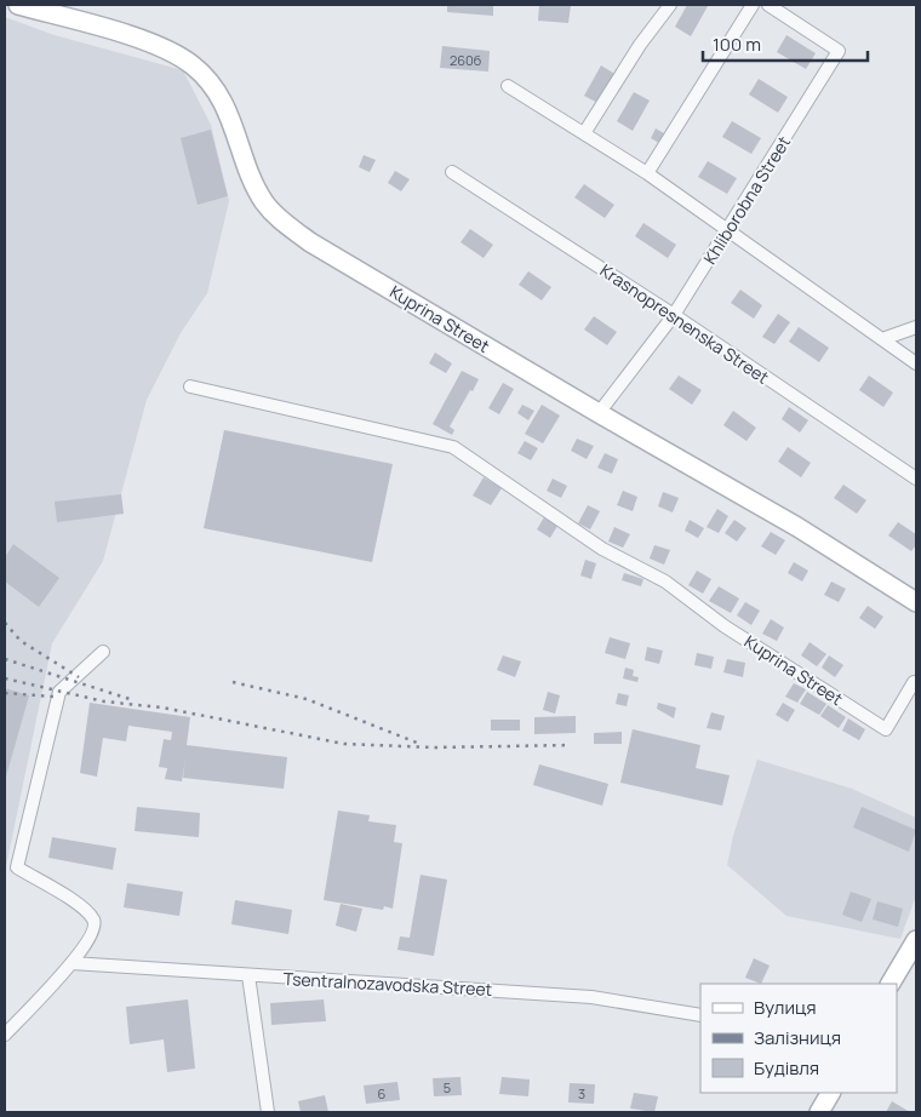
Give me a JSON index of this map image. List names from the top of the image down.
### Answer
{
  "streets": {
    "main road": ["Kuprina Street"],
    "street": ["Khliborobna Street", "Krasnopresnenska Street", "Tsentralnozavodska Street"]
  },
  "crossings": [
    ["Khliborobna Street", "Kuprina Street"],
    ["Khliborobna Street", "Krasnopresnenska Street"]
  ],
  "house_numbers": [
    "260б",
    "5",
    "6",
    "3"
  ],
  "legend": ["Вулиця", "Залізниця", "Будівля"],
  "scale_bar": "100 m"
}
